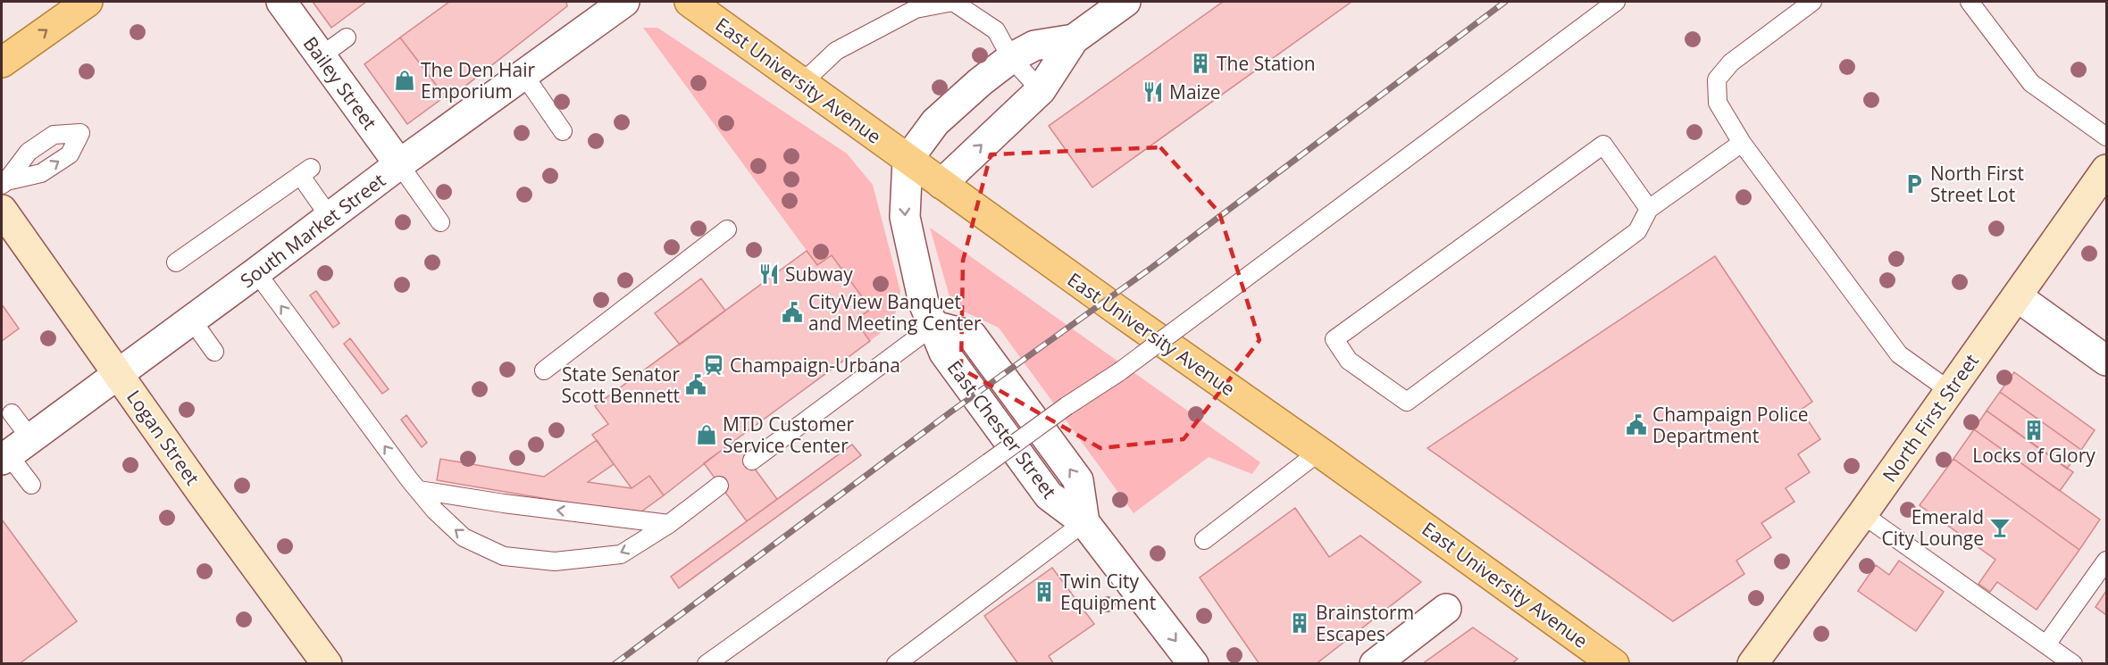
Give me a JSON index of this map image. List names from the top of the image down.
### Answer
{
  "streets": {
    "main road": ["East University Avenue"],
    "street": [
      "Bailey Street",
      "South Market Street",
      "North First Street",
      "East Chester Street",
      "Logan Street"
    ]
  },
  "crossings": [
    ["East University Avenue", "East Chester Street"],
    ["Bailey Street", "South Market Street"],
    ["South Market Street", "Logan Street"]
  ],
  "one_way": ["East Chester Street"],
  "places": {
    "building": [
      "The Station",
      "Locks of Glory",
      "Twin City Equipment",
      "Brainstorm Escapes"
    ],
    "shop": ["The Den Hair Emporium", "MTD Customer Service Center"],
    "restaurant": ["Maize", "Subway"],
    "parking": ["North First Street Lot"],
    "public building": ["CityView Banquet and Meeting Center", "State Senator Scott Bennett", "Champaign Police Department"],
    "station": ["Champaign-Urbana"],
    "bar": ["Emerald City Lounge"]
  }
}
